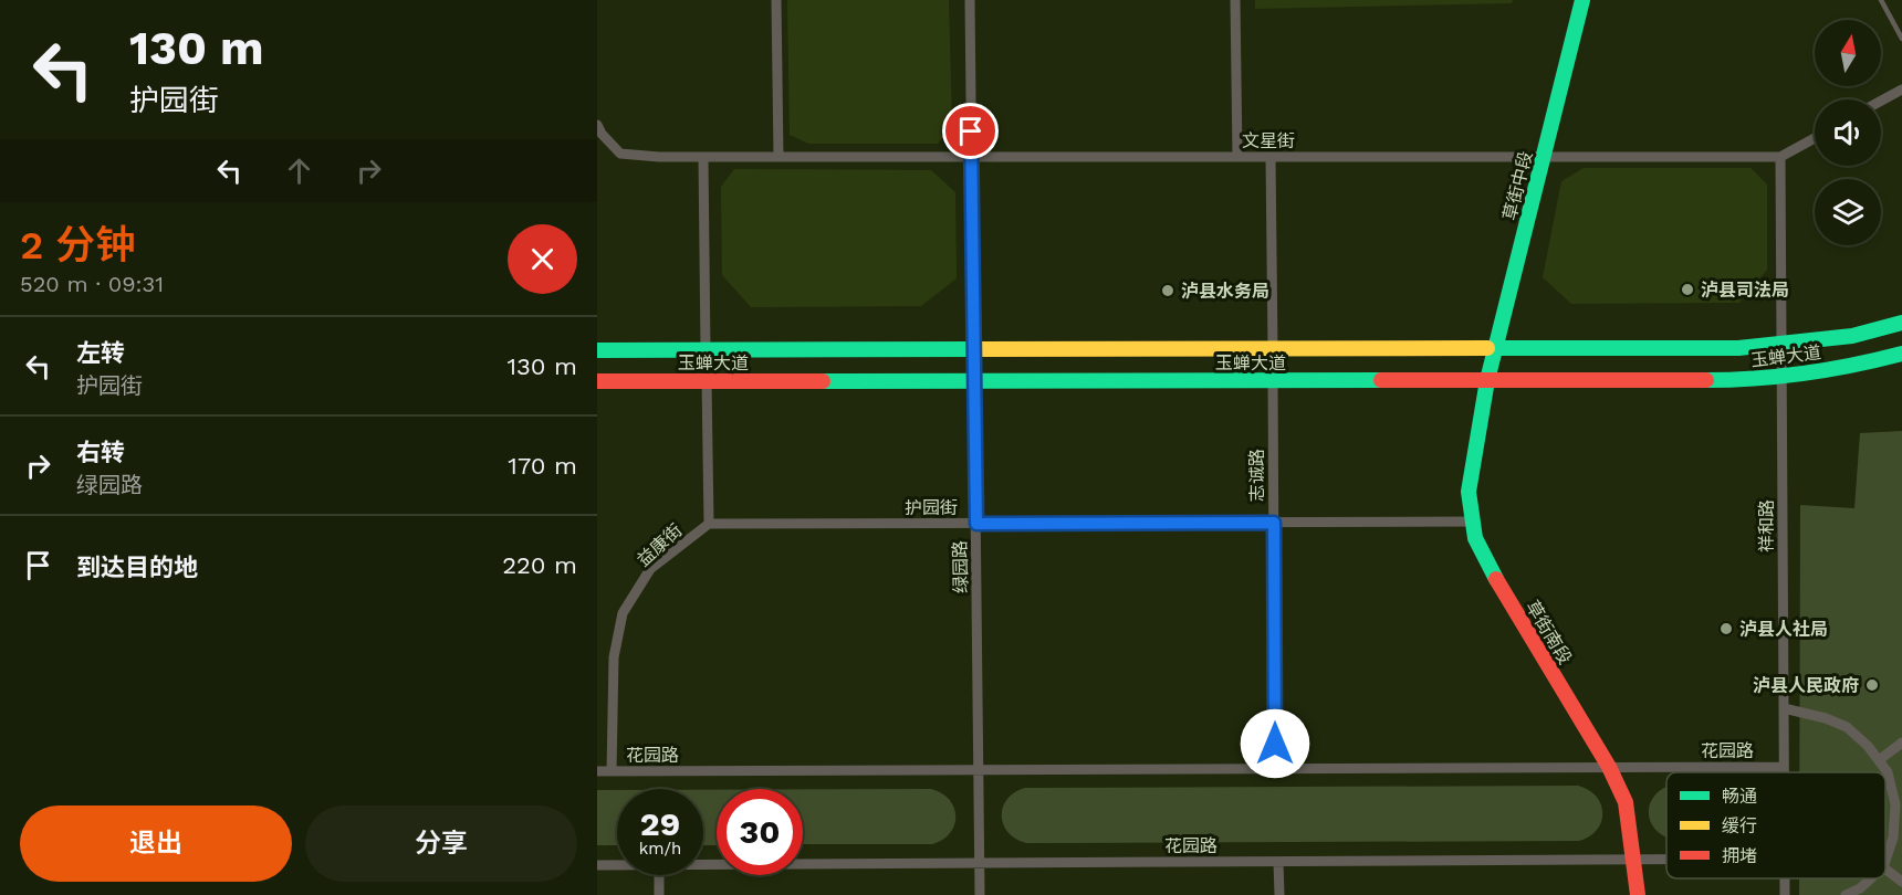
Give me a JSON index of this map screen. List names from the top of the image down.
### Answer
{
  "streets": {
    "main road": ["草街中段", "玉蝉大道", "草街南段"],
    "street": [
      "文星街",
      "志诚路",
      "护园街",
      "祥和路",
      "益康街",
      "绿园路",
      "花园路"
    ]
  },
  "crossings": [
    ["文星街", "草街中段"],
    ["文星街", "祥和路"],
    ["文星街", "绿园路"],
    ["草街中段", "玉蝉大道"],
    ["草街中段", "草街南段"],
    ["玉蝉大道", "志诚路"],
    ["玉蝉大道", "祥和路"],
    ["玉蝉大道", "益康街"],
    ["玉蝉大道", "绿园路"],
    ["玉蝉大道", "草街南段"],
    ["志诚路", "护园街"],
    ["志诚路", "花园路"],
    ["护园街", "益康街"],
    ["护园街", "绿园路"],
    ["护园街", "草街南段"],
    ["祥和路", "花园路"],
    ["益康街", "花园路"],
    ["绿园路", "花园路"],
    ["草街南段", "花园路"]
  ],
  "places": [
    "泸县司法局",
    "泸县水务局",
    "泸县人社局",
    "泸县人民政府"
  ],
  "legend": ["畅通", "缓行", "拥堵"],
  "north": "top",
  "page": {
    "turn": ["130 m", "护园街"],
    "heading": ["2 分钟", "520 m · 09:31"],
    "list": [
      {
        "name": "左转",
        "note": "护园街",
        "value": "130 m"
      },
      {
        "name": "右转",
        "note": "绿园路",
        "value": "170 m"
      },
      {
        "name": "到达目的地",
        "value": "220 m"
      }
    ],
    "speed": "29 km/h",
    "limit": "30",
    "buttons": ["退出", "分享"]
  }
}
